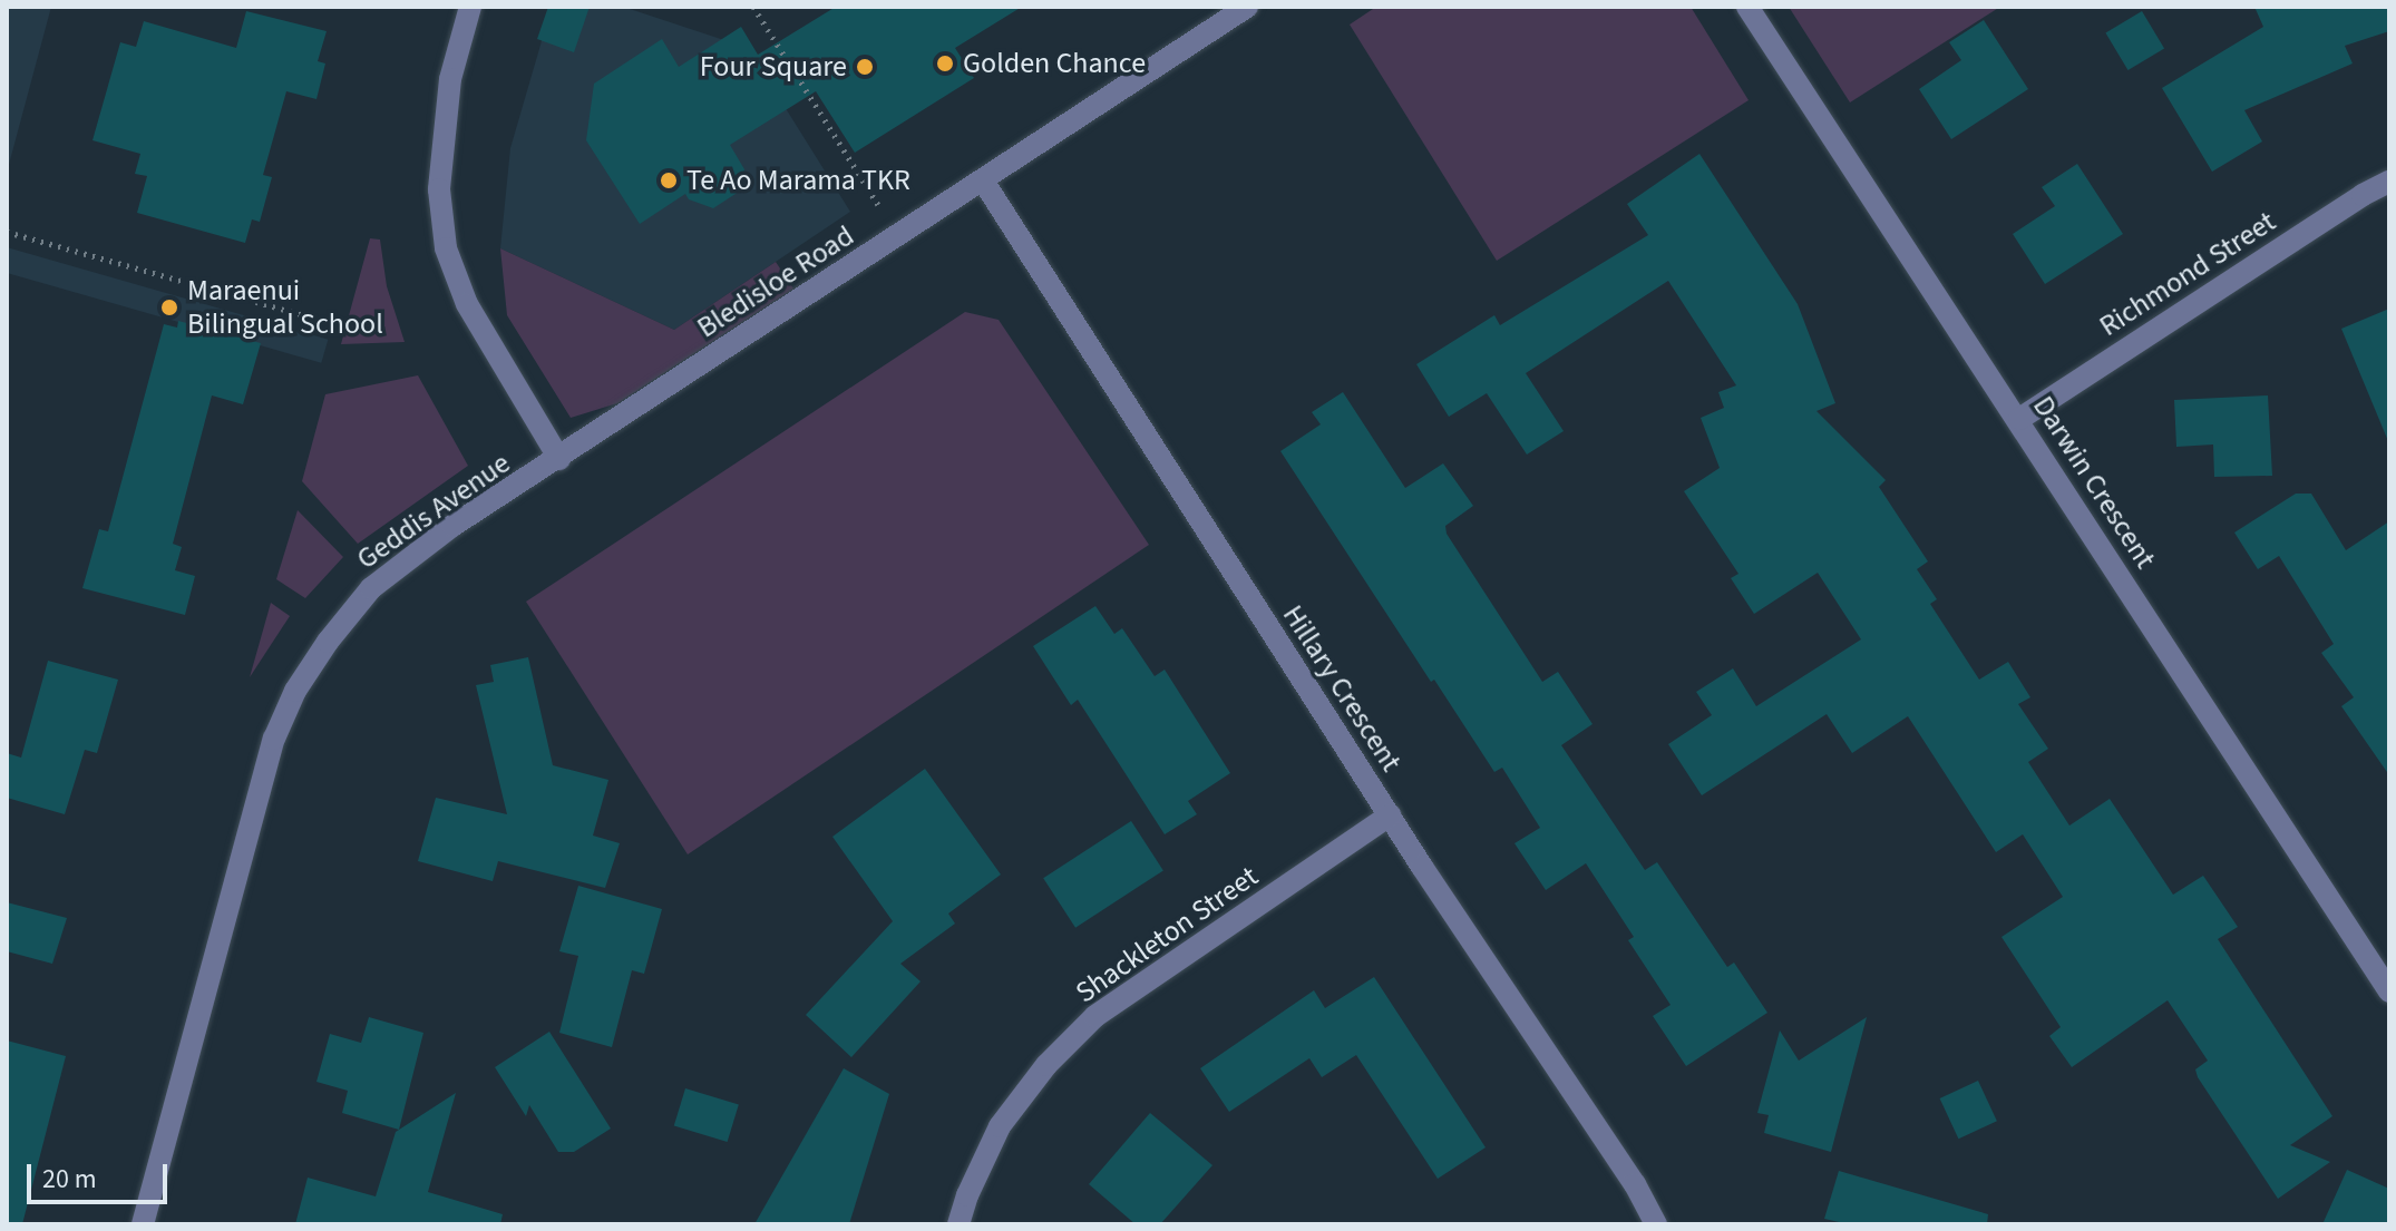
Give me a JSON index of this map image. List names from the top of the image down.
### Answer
{
  "streets": {
    "street": [
      "Richmond Street",
      "Bledisloe Road",
      "Darwin Crescent",
      "Geddis Avenue",
      "Hillary Crescent",
      "Shackleton Street"
    ]
  },
  "crossings": [
    ["Richmond Street", "Darwin Crescent"],
    ["Bledisloe Road", "Geddis Avenue"],
    ["Bledisloe Road", "Hillary Crescent"],
    ["Hillary Crescent", "Shackleton Street"]
  ],
  "places": [
    "Golden Chance",
    "Four Square",
    "Te Ao Marama TKR",
    "Maraenui Bilingual School"
  ],
  "scale_bar": "20 m"
}
